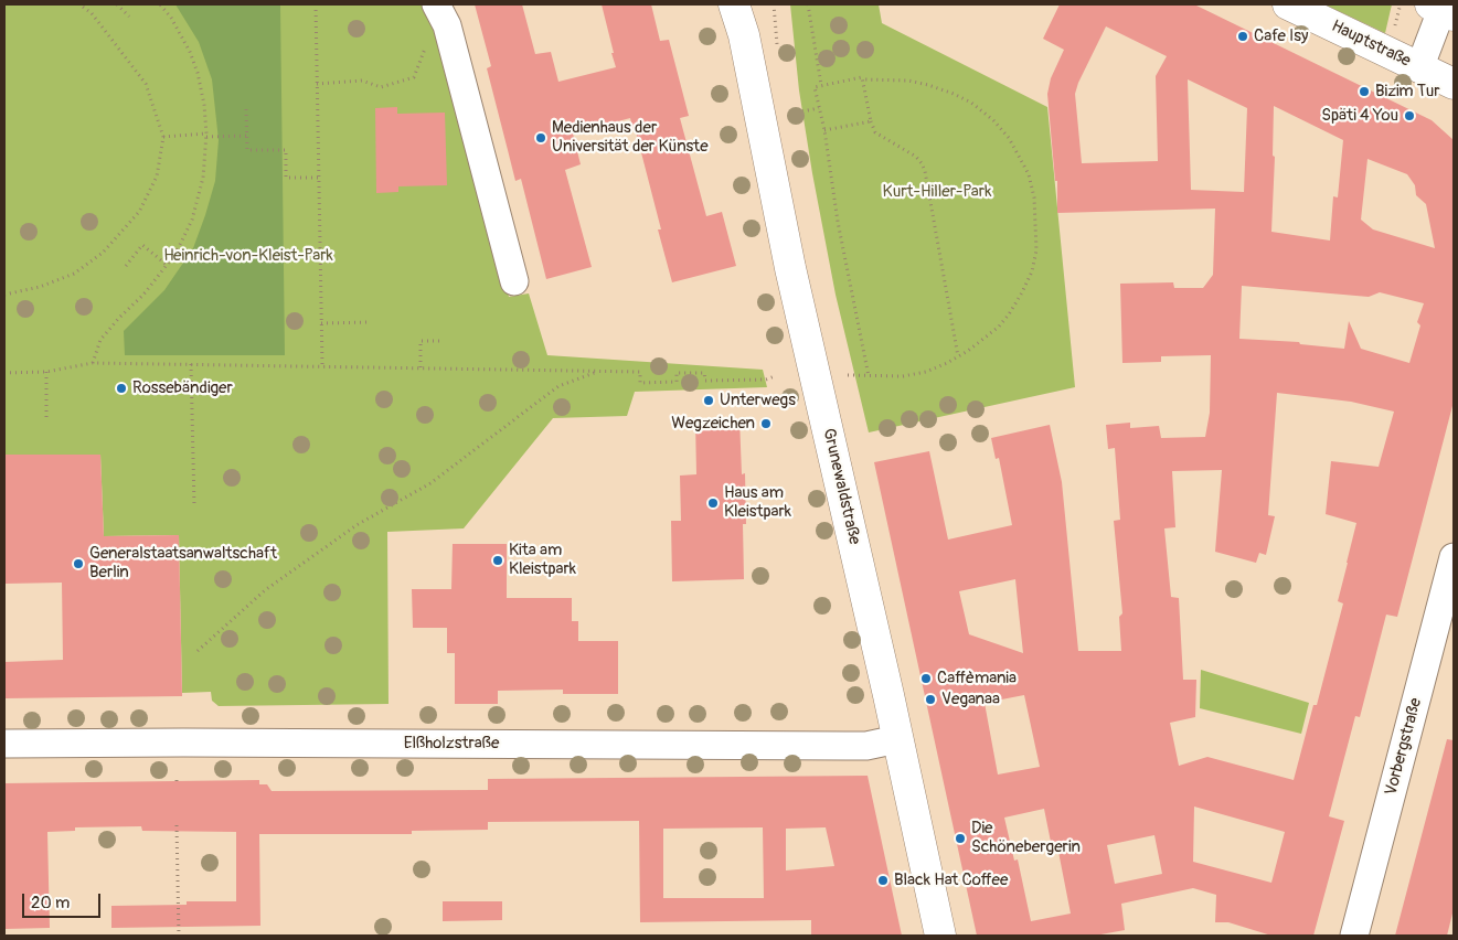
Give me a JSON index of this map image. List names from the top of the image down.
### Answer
{
  "streets": {
    "main road": ["Hauptstraße", "Grunewaldstraße"],
    "street": ["Elßholzstraße", "Vorbergstraße"]
  },
  "crossings": [
    ["Grunewaldstraße", "Elßholzstraße"]
  ],
  "parks": ["Kurt-Hiller-Park", "Heinrich-von-Kleist-Park"],
  "places": [
    "Cafe Isy",
    "Bizim Tur",
    "Späti 4 You",
    "Medienhaus der Universität der Künste",
    "Rossebändiger",
    "Unterwegs",
    "Wegzeichen",
    "Haus am Kleistpark",
    "Kita am Kleistpark",
    "Generalstaatsanwaltschaft Berlin",
    "Caffèmania",
    "Veganaa",
    "Die Schönebergerin",
    "Black Hat Coffee"
  ],
  "scale_bar": "20 m"
}
